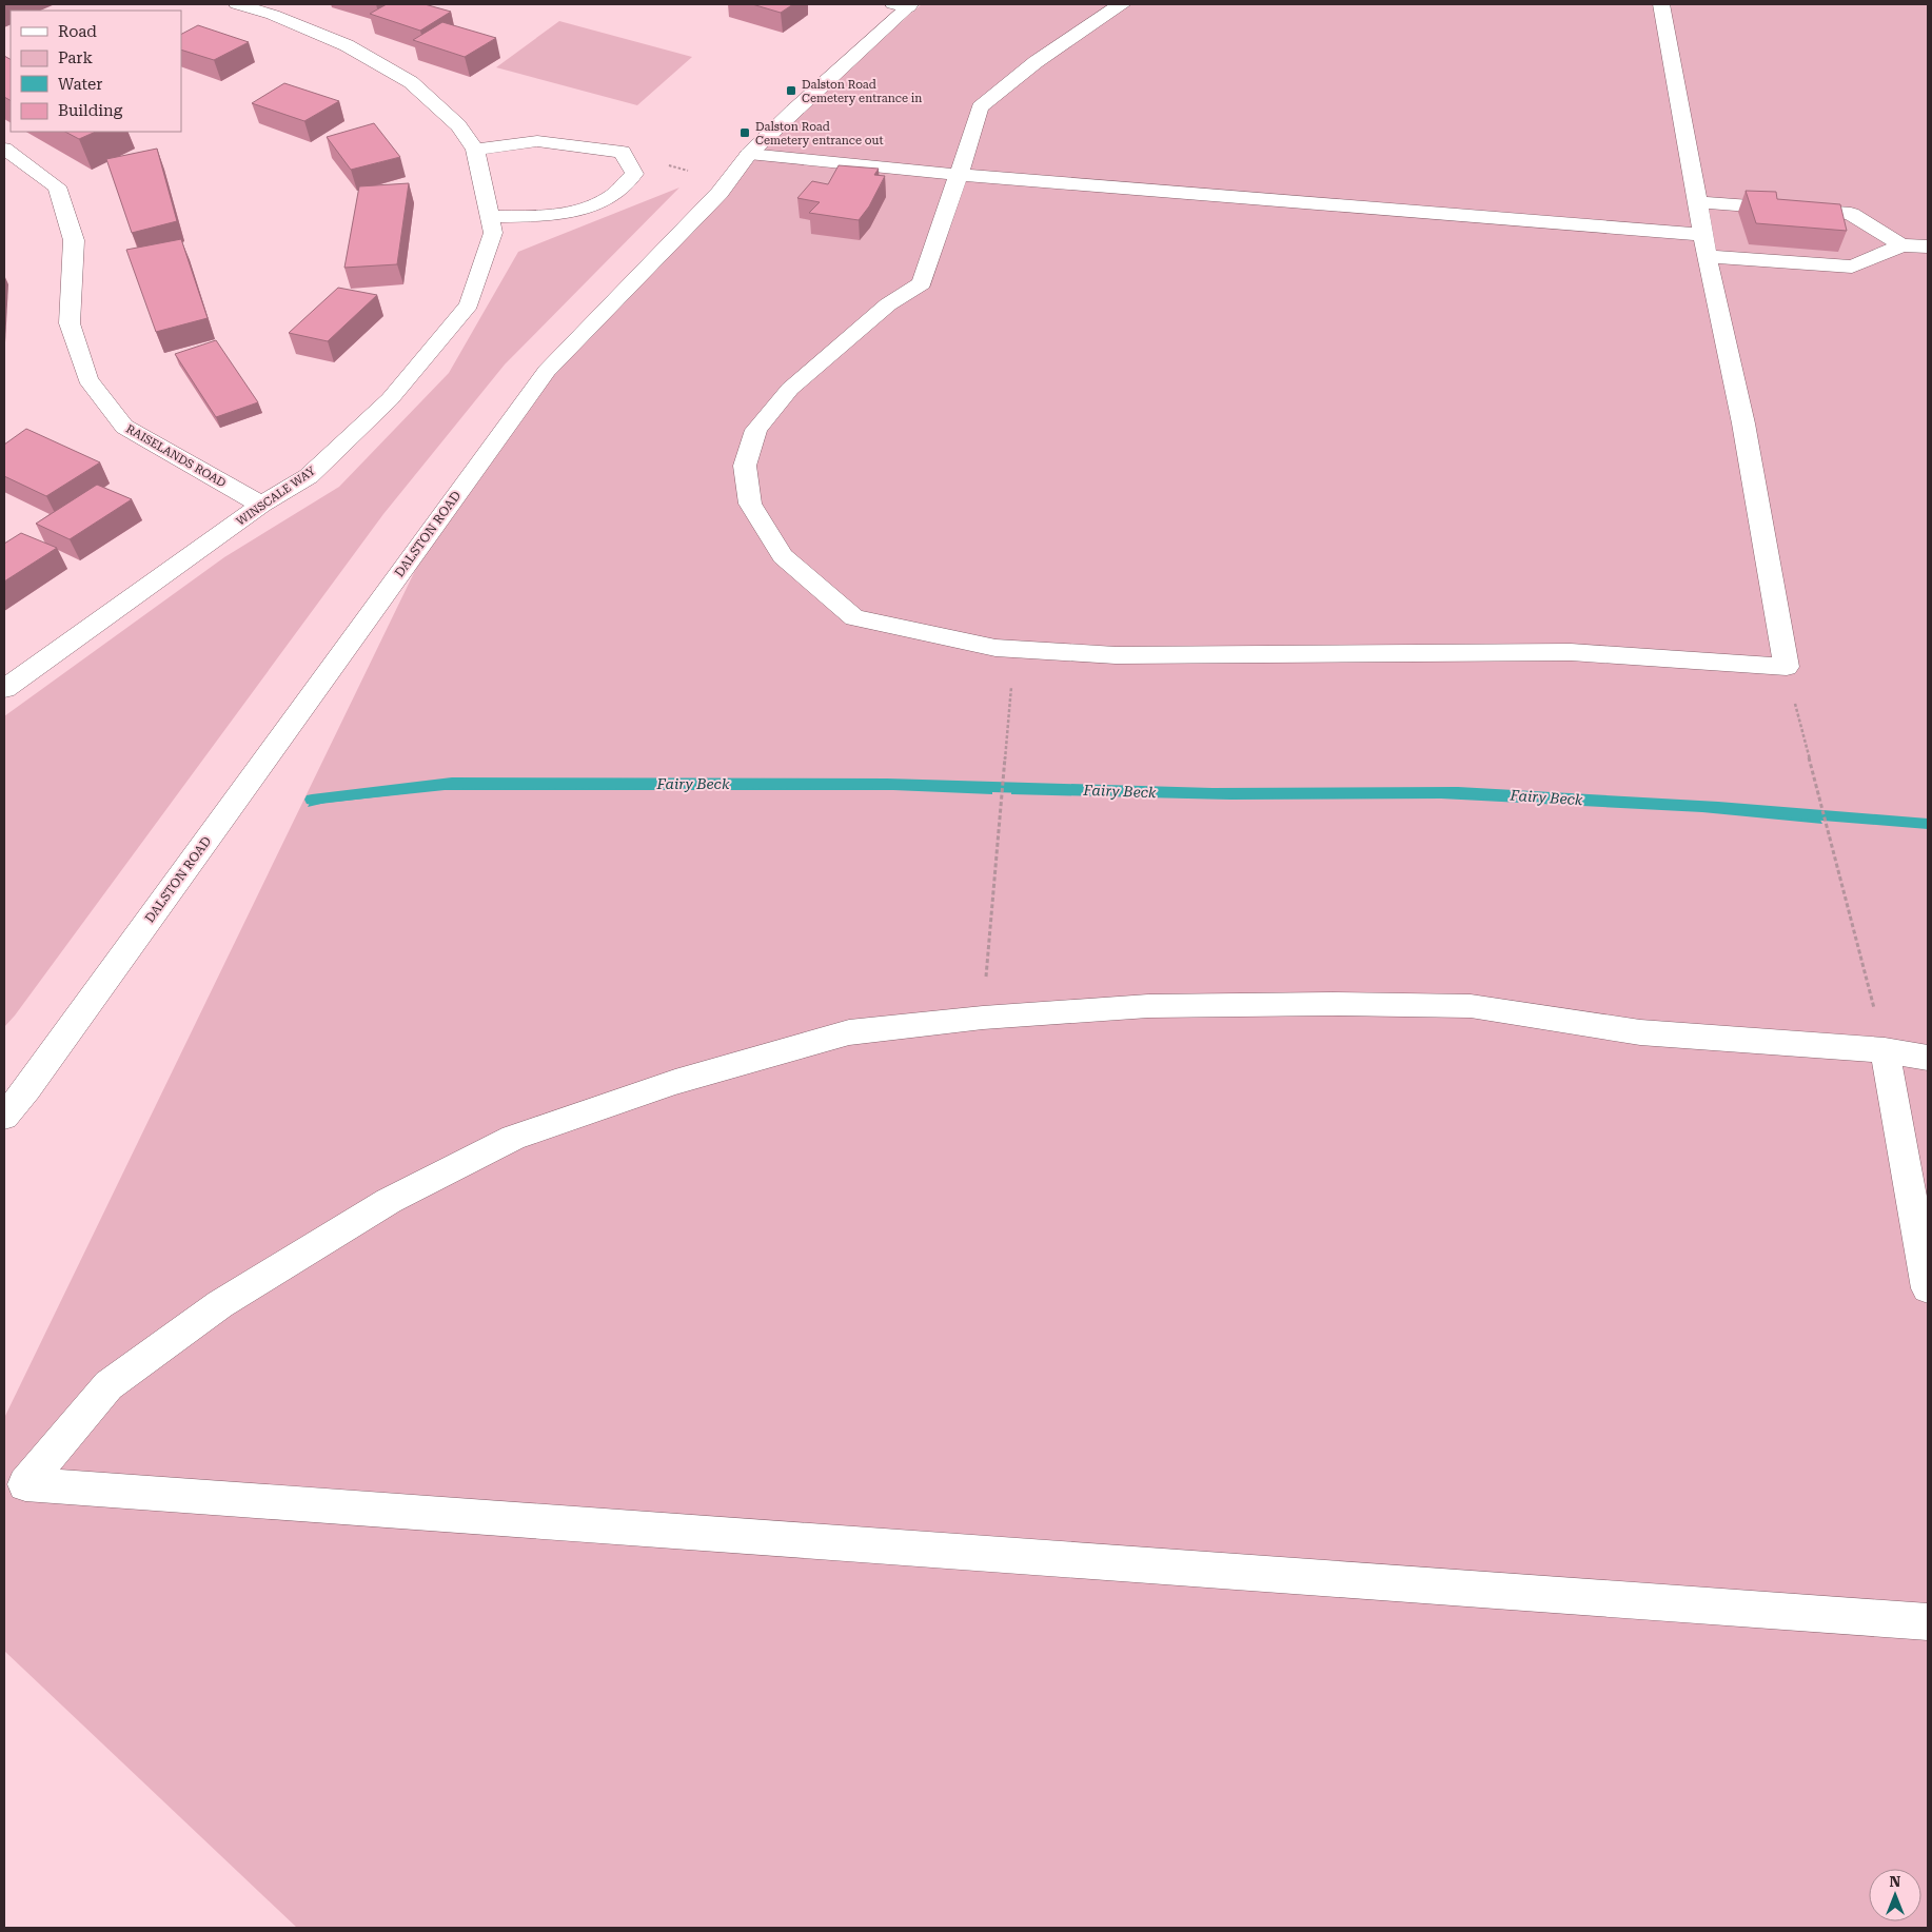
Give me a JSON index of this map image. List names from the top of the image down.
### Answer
{
  "streets": {
    "street": ["RAISELANDS ROAD", "WINSCALE WAY", "DALSTON ROAD"]
  },
  "crossings": [
    ["RAISELANDS ROAD", "WINSCALE WAY"]
  ],
  "water": ["Fairy Beck"],
  "places": {
    "transit": ["Dalston Road Cemetery entrance in", "Dalston Road Cemetery entrance out"]
  },
  "legend": [
    "Road",
    "Park",
    "Water",
    "Building"
  ],
  "north": "top"
}
